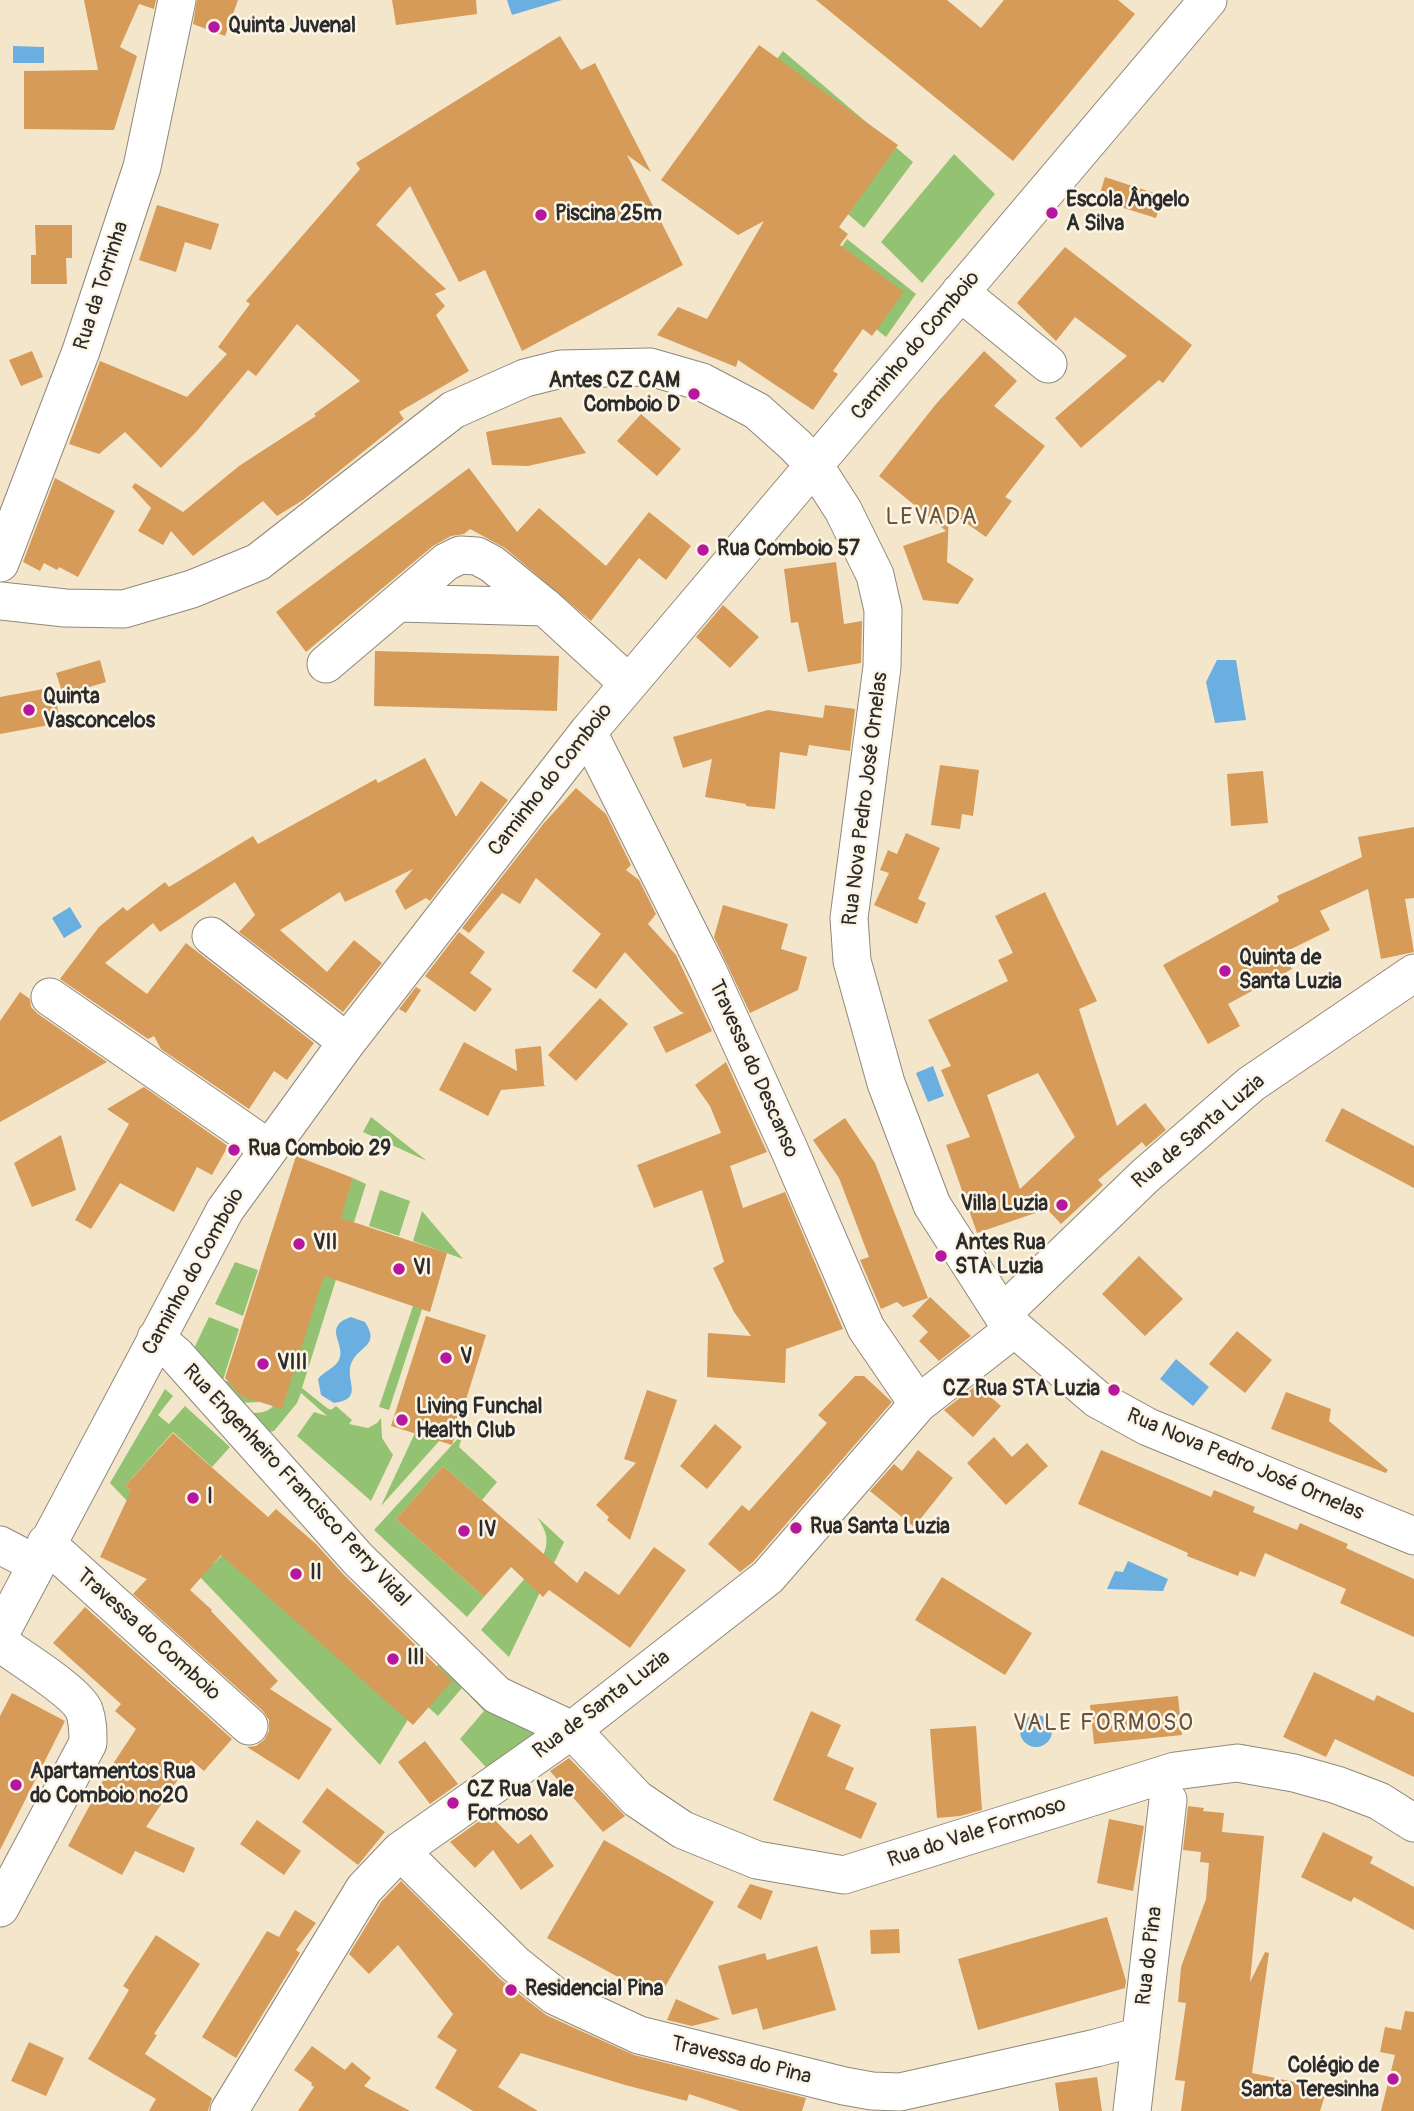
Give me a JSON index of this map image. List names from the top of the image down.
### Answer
{
  "streets": {
    "street": [
      "Rua da Torrinha",
      "Caminho do Comboio",
      "Rua Nova Pedro José Ornelas",
      "Travessa do Descanso",
      "Rua de Santa Luzia",
      "Rua Engenheiro Francisco Perry Vidal",
      "Travessa do Comboio",
      "Rua do Vale Formoso",
      "Rua do Pina",
      "Travessa do Pina"
    ]
  },
  "crossings": [
    ["Caminho do Comboio", "Rua Nova Pedro José Ornelas"],
    ["Caminho do Comboio", "Travessa do Descanso"],
    ["Caminho do Comboio", "Rua Engenheiro Francisco Perry Vidal"],
    ["Caminho do Comboio", "Travessa do Comboio"],
    ["Rua Nova Pedro José Ornelas", "Rua de Santa Luzia"],
    ["Travessa do Descanso", "Rua de Santa Luzia"],
    ["Rua de Santa Luzia", "Rua Engenheiro Francisco Perry Vidal"],
    ["Rua de Santa Luzia", "Rua do Vale Formoso"],
    ["Rua de Santa Luzia", "Travessa do Pina"],
    ["Rua Engenheiro Francisco Perry Vidal", "Rua do Vale Formoso"],
    ["Rua do Pina", "Travessa do Pina"]
  ],
  "districts": ["LEVADA", "VALE FORMOSO"],
  "places": [
    "Quinta Juvenal",
    "Escola Ângelo A Silva",
    "Piscina 25m",
    "Antes CZ CAM Comboio D",
    "Rua Comboio 57",
    "Quinta Vasconcelos",
    "Quinta de Santa Luzia",
    "Rua Comboio 29",
    "Villa Luzia",
    "VII",
    "Antes Rua STA Luzia",
    "VI",
    "V",
    "VIII",
    "CZ Rua STA Luzia",
    "Living Funchal Health Club",
    "I",
    "Rua Santa Luzia",
    "IV",
    "II",
    "III",
    "Apartamentos Rua do Comboio nº20",
    "CZ Rua Vale Formoso",
    "Residencial Pina",
    "Colégio de Santa Teresinha"
  ]
}
